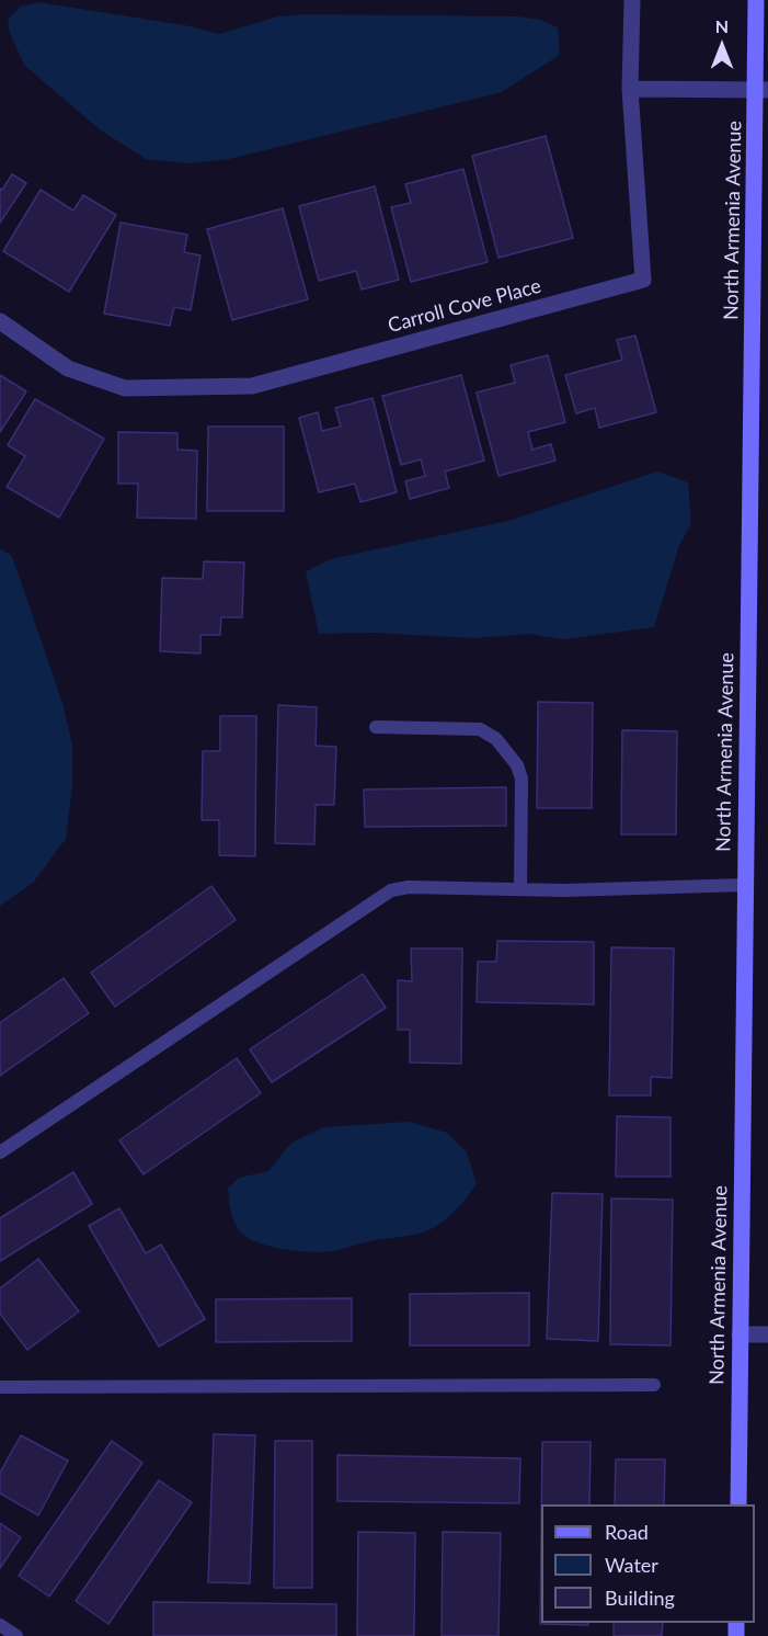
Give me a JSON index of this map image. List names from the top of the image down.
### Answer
{
  "streets": {
    "main road": ["North Armenia Avenue"],
    "street": ["Carroll Cove Place"]
  },
  "legend": ["Road", "Water", "Building"],
  "north": "top"
}
